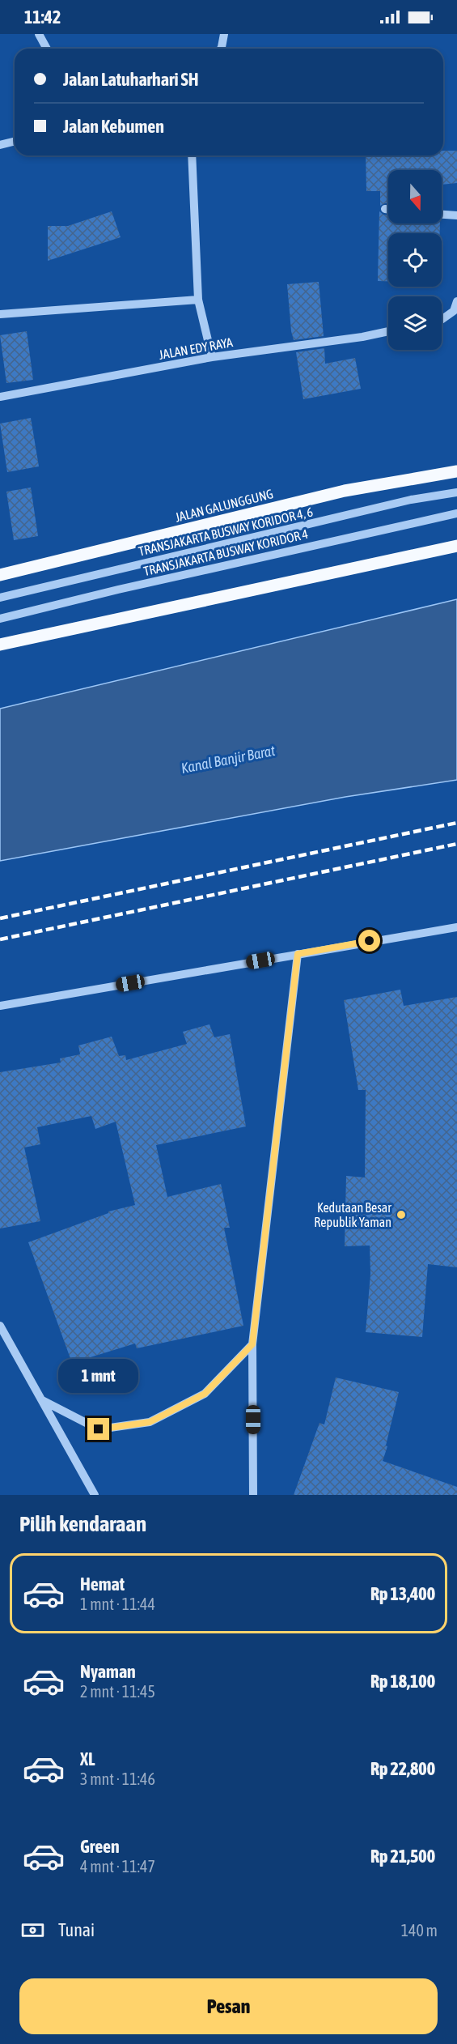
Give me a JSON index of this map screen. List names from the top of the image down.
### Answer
{
  "streets": {
    "main road": ["JALAN GALUNGGUNG"],
    "street": ["JALAN EDY RAYA", "TRANSJAKARTA BUSWAY KORIDOR 4, 6", "TRANSJAKARTA BUSWAY KORIDOR 4"]
  },
  "water": ["Kanal Banjir Barat"],
  "places": ["Kedutaan Besar Republik Yaman"],
  "north": "bottom",
  "page": {
    "status": "11:42",
    "banner": ["Jalan Latuharhari SH", "Jalan Kebumen"],
    "bubble": "1 mnt",
    "heading": "Pilih kendaraan",
    "list": [
      {
        "name": "Hemat",
        "note": "1 mnt · 11:44",
        "value": "Rp 13,400"
      },
      {
        "name": "Nyaman",
        "note": "2 mnt · 11:45",
        "value": "Rp 18,100"
      },
      {
        "name": "XL",
        "note": "3 mnt · 11:46",
        "value": "Rp 22,800"
      },
      {
        "name": "Green",
        "note": "4 mnt · 11:47",
        "value": "Rp 21,500"
      }
    ],
    "pay": ["Tunai", "140 m"],
    "buttons": "Pesan"
  }
}
